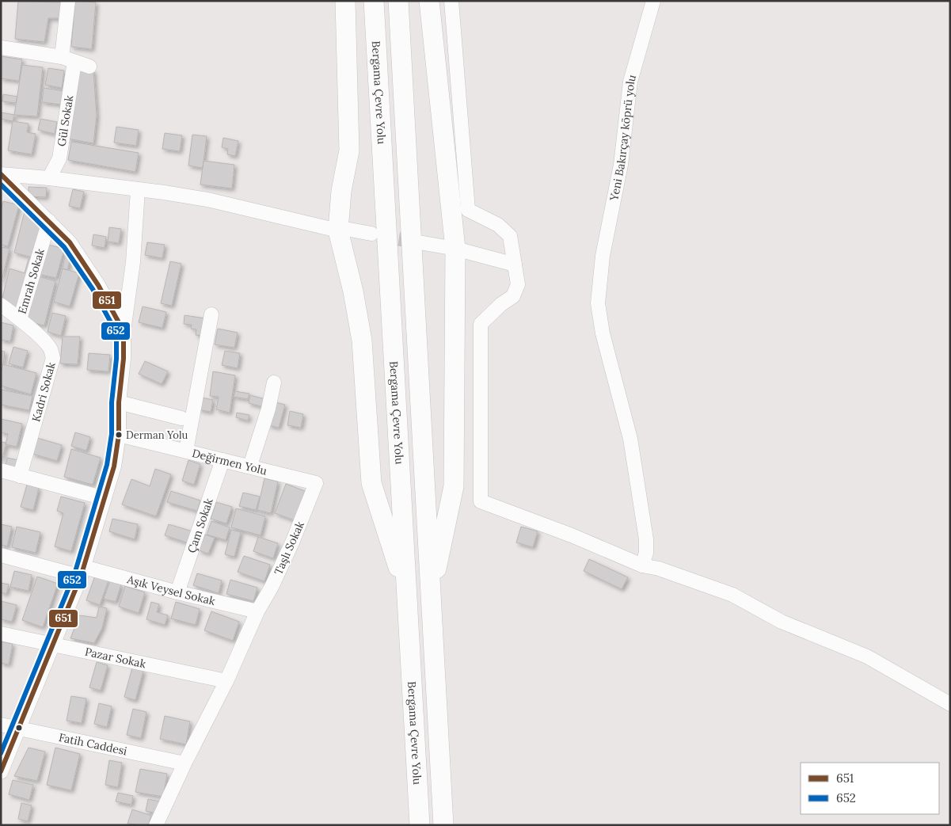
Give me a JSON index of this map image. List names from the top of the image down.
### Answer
{
  "streets": {
    "highway": ["Bergama Çevre Yolu"],
    "street": [
      "Gül Sokak",
      "Yeni Bakırçay köprü yolu",
      "Emrah Sokak",
      "Kadri Sokak",
      "Değirmen Yolu",
      "Çam Sokak",
      "Taşlı Sokak",
      "Aşık Veysel Sokak",
      "Pazar Sokak",
      "Fatih Caddesi"
    ]
  },
  "crossings": [
    ["Emrah Sokak", "Kadri Sokak"],
    ["Değirmen Yolu", "Çam Sokak"],
    ["Değirmen Yolu", "Taşlı Sokak"],
    ["Çam Sokak", "Aşık Veysel Sokak"],
    ["Taşlı Sokak", "Aşık Veysel Sokak"],
    ["Taşlı Sokak", "Pazar Sokak"],
    ["Taşlı Sokak", "Fatih Caddesi"]
  ],
  "places": ["Derman Yolu"],
  "lines": ["transit line 651", "transit line 652"],
  "legend": ["651", "652"]
}
